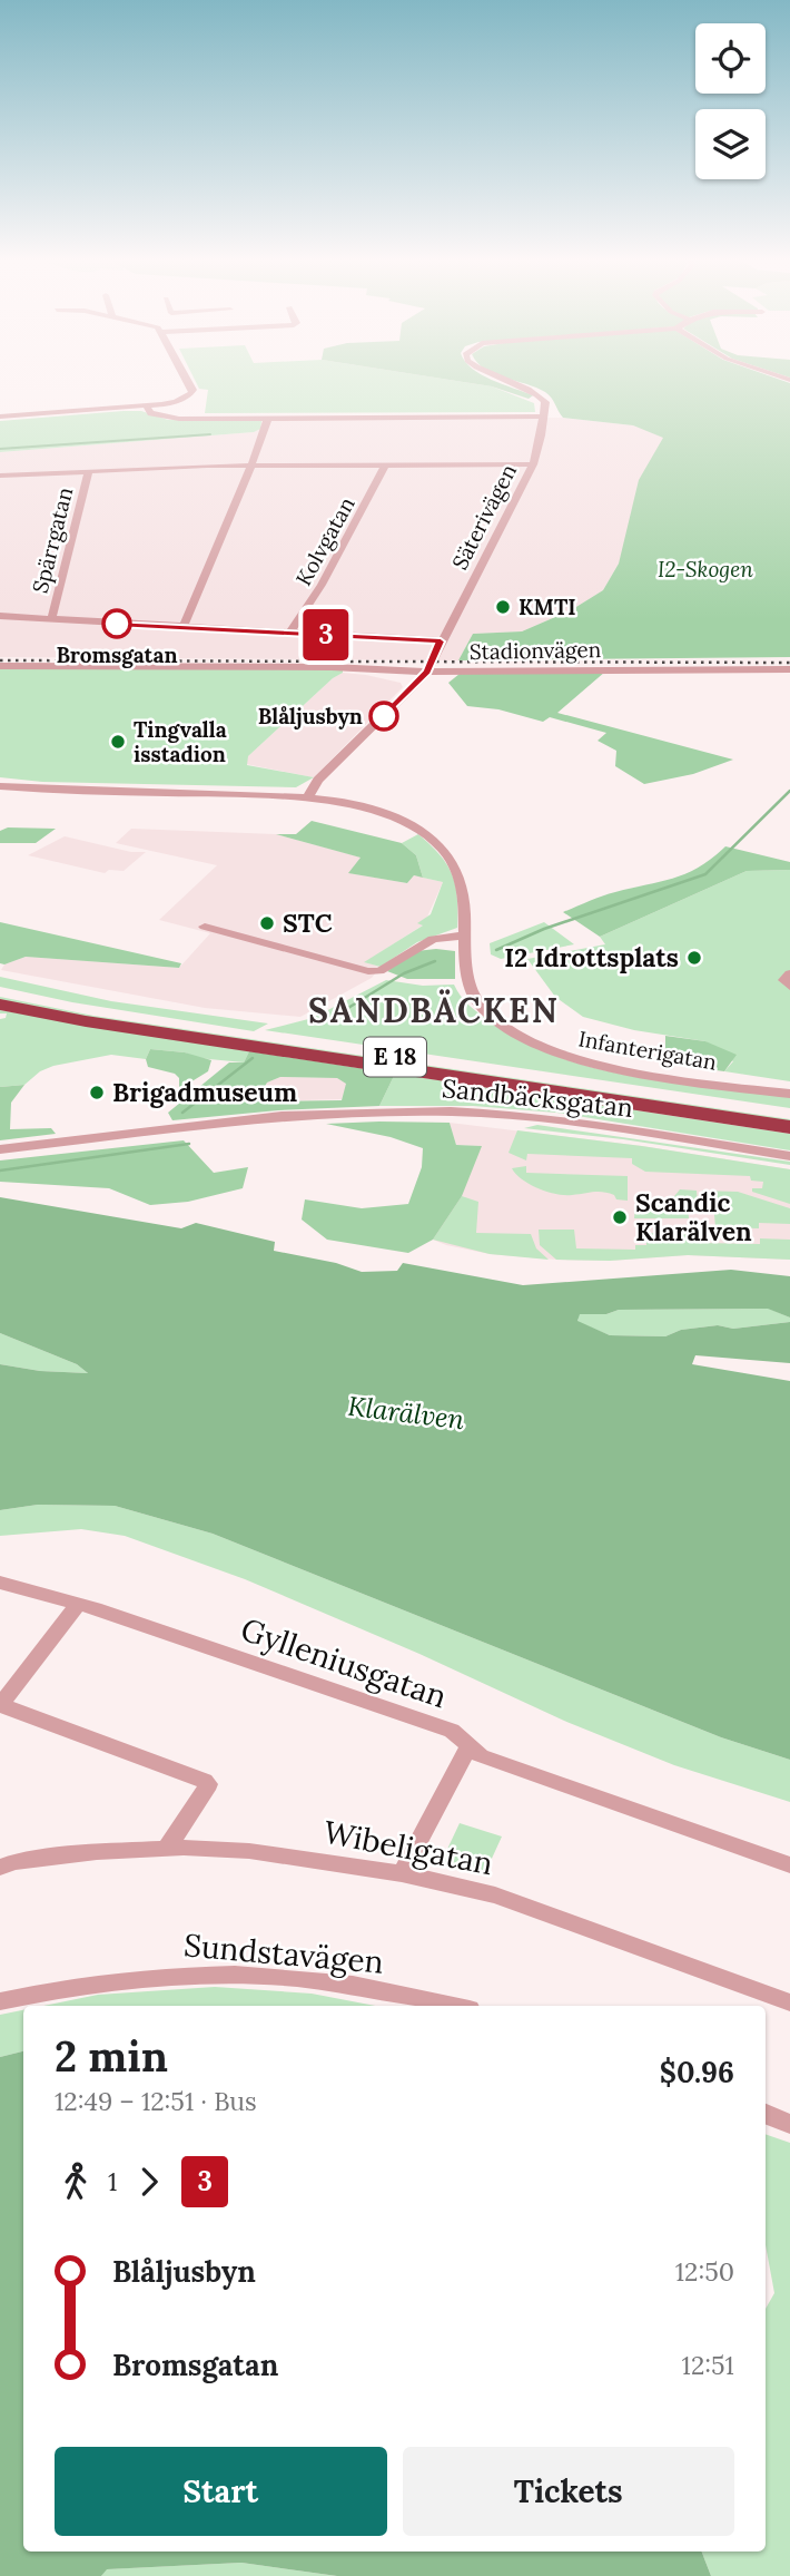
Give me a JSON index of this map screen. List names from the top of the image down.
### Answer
{
  "streets": {
    "highway": ["E 18"],
    "street": [
      "Säterivägen",
      "Spärrgatan",
      "Kolvgatan",
      "Stadionvägen",
      "Infanterigatan",
      "Sandbäcksgatan",
      "Gylleniusgatan",
      "Wibeligatan",
      "Sundstavägen"
    ]
  },
  "crossings": [
    ["Säterivägen", "Stadionvägen"]
  ],
  "districts": ["SANDBÄCKEN"],
  "water": ["Klarälven"],
  "parks": ["I2-Skogen"],
  "places": [
    "KMTI",
    "Bromsgatan",
    "Blåljusbyn",
    "Tingvalla isstadion",
    "STC",
    "I2 Idrottsplats",
    "Brigadmuseum",
    "Scandic Klarälven"
  ],
  "lines": ["bus line 3"],
  "page": {
    "on_map": "3",
    "heading": ["2 min", "12:49 – 12:51 · Bus", "$0.96"],
    "legs": ["1", "3"],
    "list": [
      {
        "name": "Blåljusbyn",
        "value": "12:50"
      },
      {
        "name": "Bromsgatan",
        "value": "12:51"
      }
    ],
    "buttons": ["Start", "Tickets"]
  }
}
